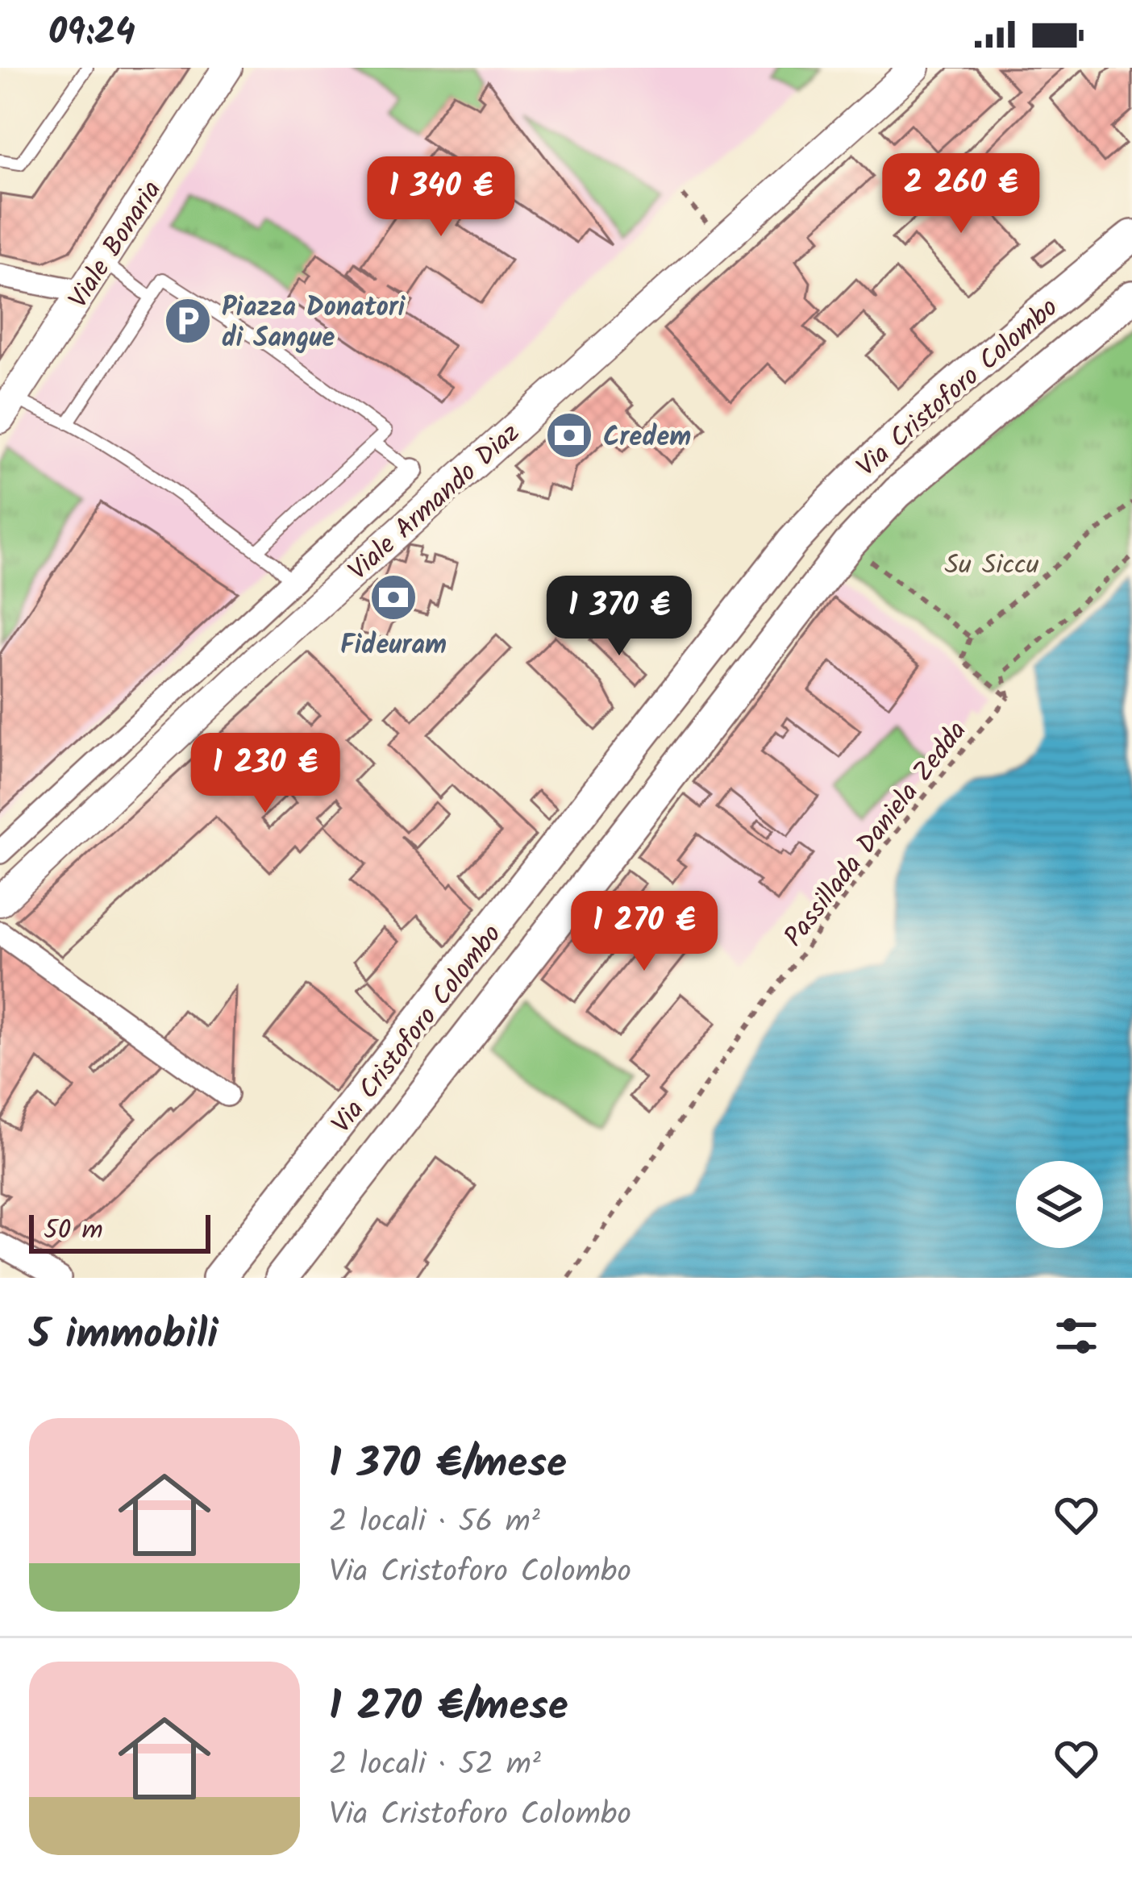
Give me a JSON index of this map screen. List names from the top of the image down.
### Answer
{
  "streets": {
    "main road": ["Viale Bonaria", "Via Cristoforo Colombo", "Viale Armando Diaz"],
    "path": ["Passillada Daniela Zedda"]
  },
  "parks": ["Su Siccu"],
  "places": {
    "parking": ["Piazza Donatori di Sangue"],
    "bank": ["Credem", "Fideuram"]
  },
  "scale_bar": "50 m",
  "page": {
    "status": "09:24",
    "price": [
      "2 260 €",
      "1 340 €",
      "1 370 €",
      "1 230 €",
      "1 270 €"
    ],
    "scale": "50 m",
    "heading": "5 immobili",
    "list": [
      {
        "name": "1 370 €/mese",
        "note": "2 locali · 56 m² · Via Cristoforo Colombo"
      },
      {
        "name": "1 270 €/mese",
        "note": "2 locali · 52 m² · Via Cristoforo Colombo"
      }
    ]
  }
}
